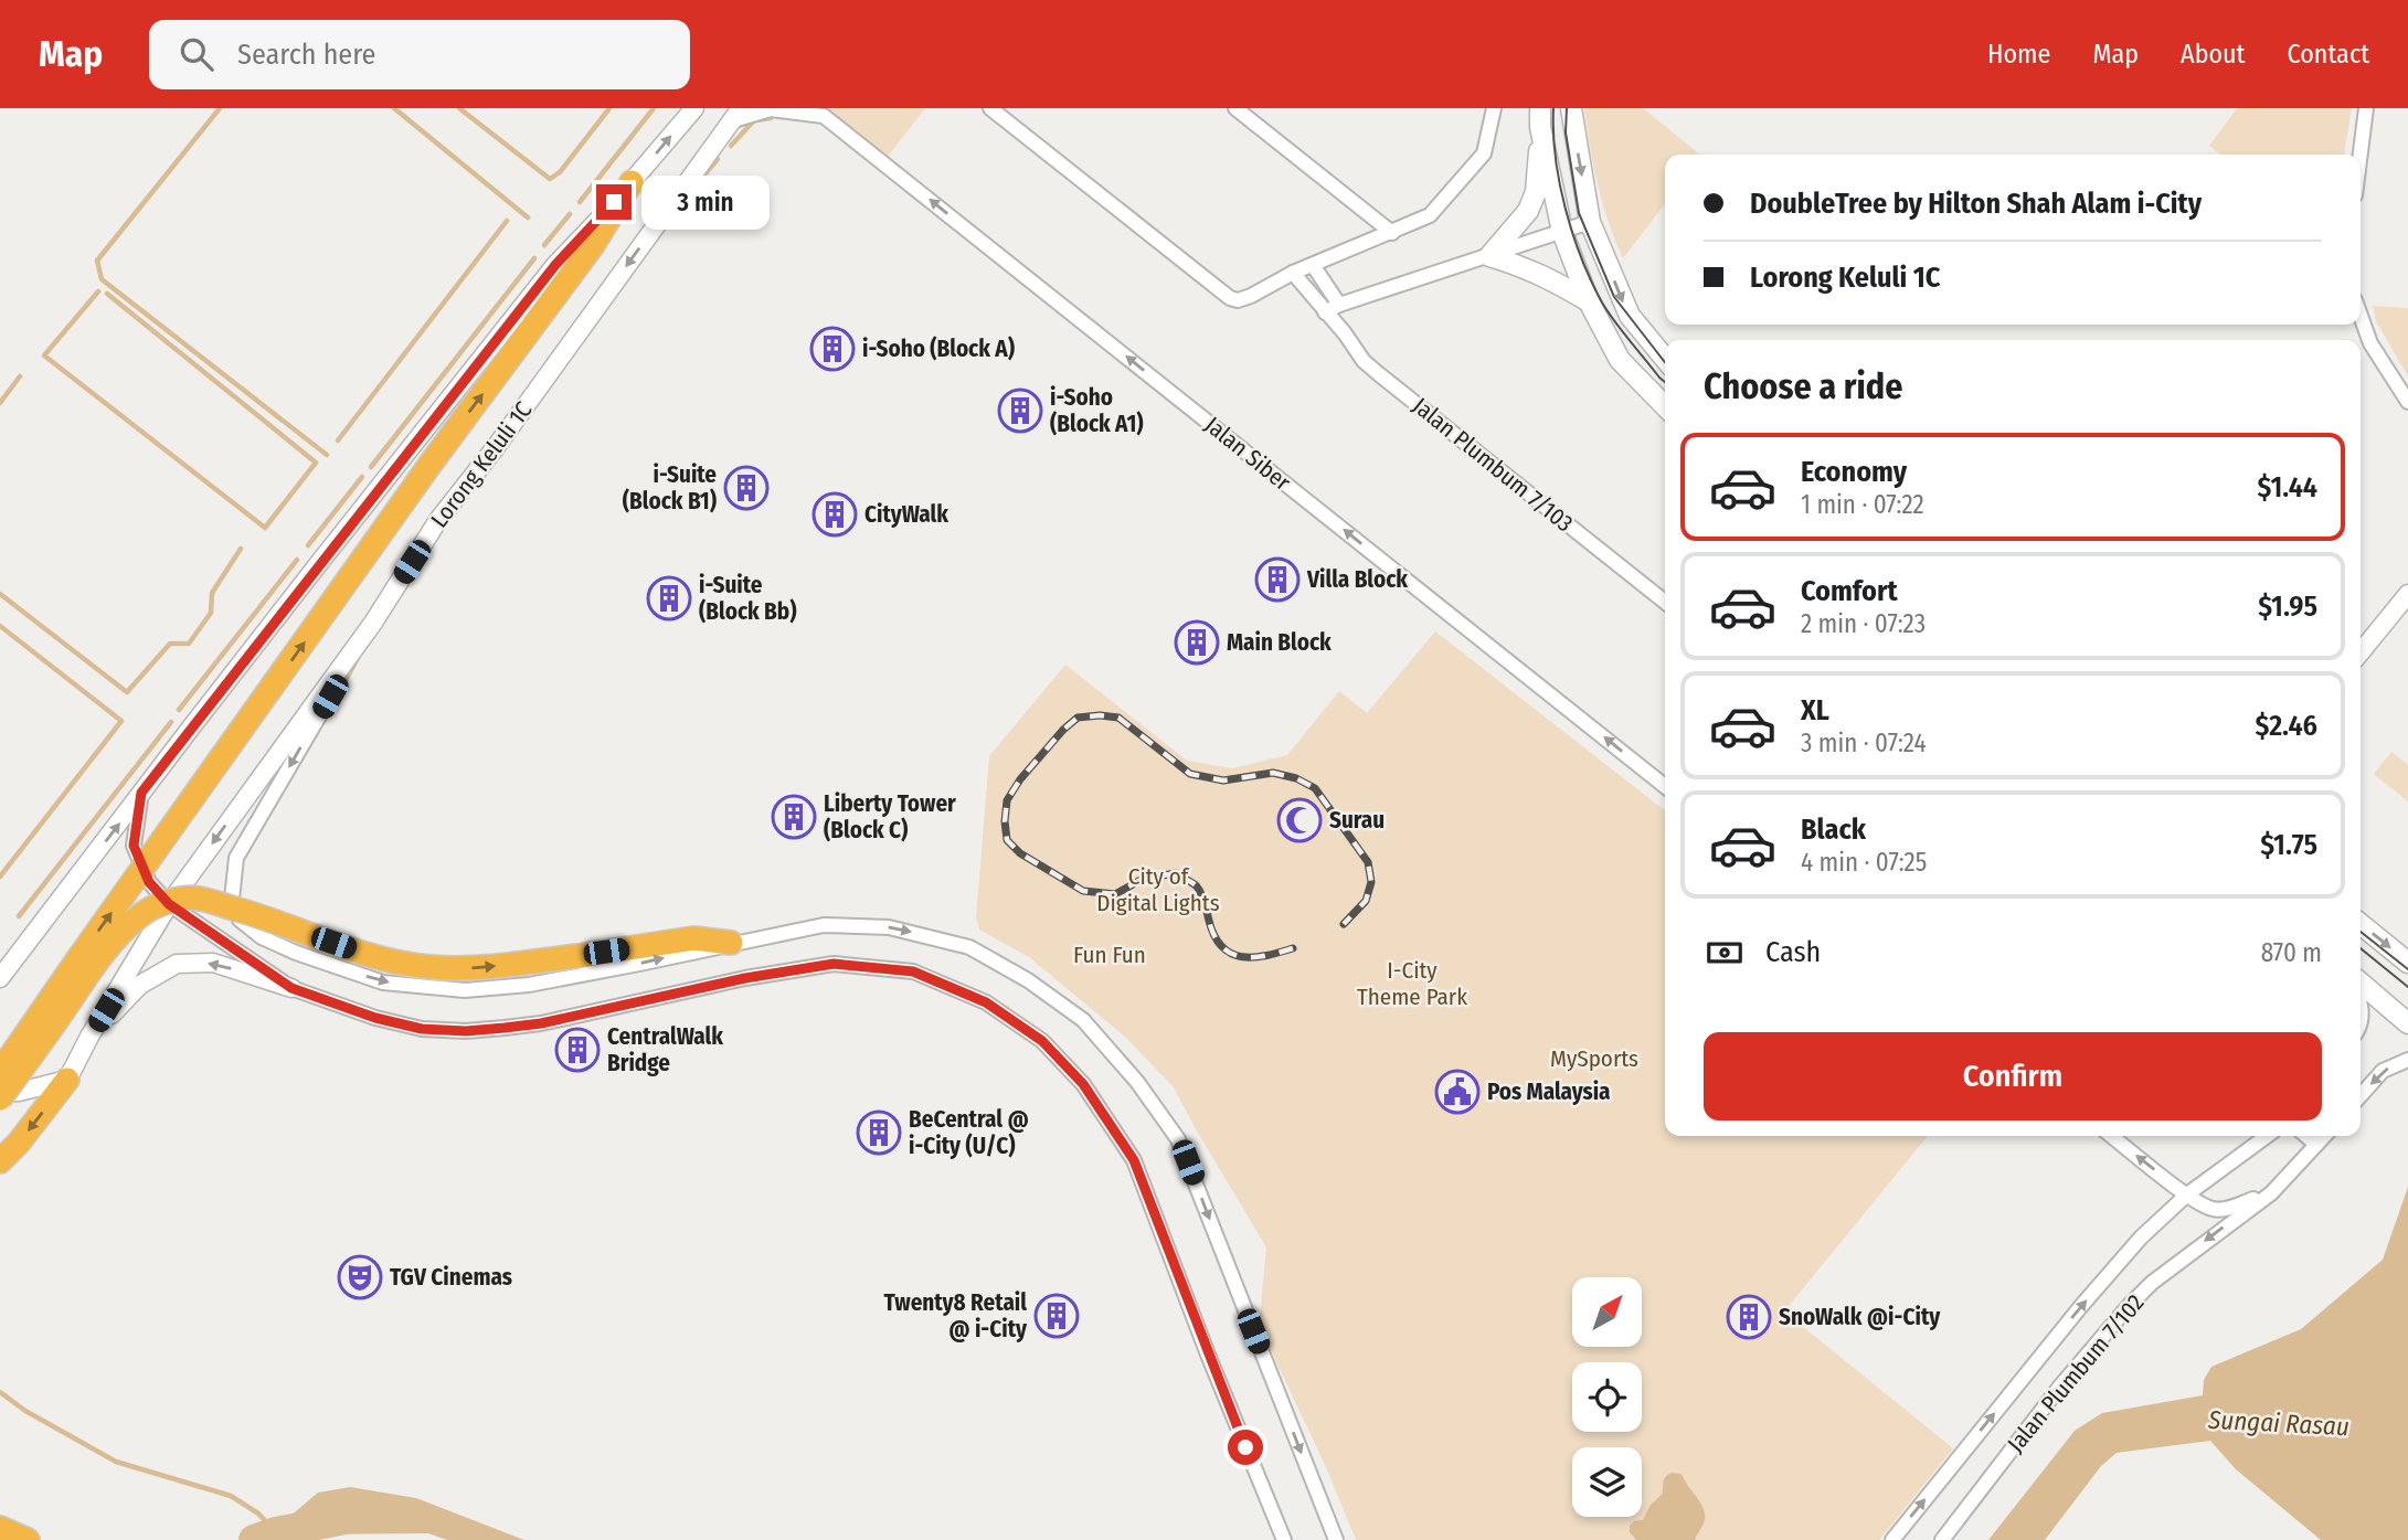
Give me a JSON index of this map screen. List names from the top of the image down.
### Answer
{
  "streets": {
    "street": [
      "Jalan Siber",
      "Lorong Keluli 1C",
      "Jalan Plumbum 7/103",
      "Jalan Plumbum 7/102"
    ]
  },
  "crossings": [
    ["Jalan Siber", "Lorong Keluli 1C"]
  ],
  "one_way": ["Jalan Siber"],
  "water": ["Sungai Rasau"],
  "parks": [
    "City of Digital Lights",
    "Fun Fun",
    "I-City Theme Park",
    "MySports"
  ],
  "places": {
    "building": [
      "i-Soho (Block A)",
      "i-Soho (Block A1)",
      "i-Suite (Block B1)",
      "CityWalk",
      "Villa Block",
      "i-Suite (Block Bb)",
      "Main Block",
      "Liberty Tower (Block C)",
      "CentralWalk Bridge",
      "BeCentral @ i-City (U/C)",
      "Twenty8 Retail @ i-City",
      "SnoWalk @i-City"
    ],
    "mosque": ["Surau"],
    "public building": ["Pos Malaysia"],
    "theatre": ["TGV Cinemas"]
  },
  "north": "top right",
  "page": {
    "header": "Map",
    "search": "Search here",
    "nav": [
      "Home",
      "Map",
      "About",
      "Contact"
    ],
    "banner": ["DoubleTree by Hilton Shah Alam i-City", "Lorong Keluli 1C"],
    "bubble": "3 min",
    "heading": "Choose a ride",
    "list": [
      {
        "name": "Economy",
        "note": "1 min · 07:22",
        "value": "$1.44"
      },
      {
        "name": "Comfort",
        "note": "2 min · 07:23",
        "value": "$1.95"
      },
      {
        "name": "XL",
        "note": "3 min · 07:24",
        "value": "$2.46"
      },
      {
        "name": "Black",
        "note": "4 min · 07:25",
        "value": "$1.75"
      }
    ],
    "pay": ["Cash", "870 m"],
    "buttons": "Confirm"
  }
}
